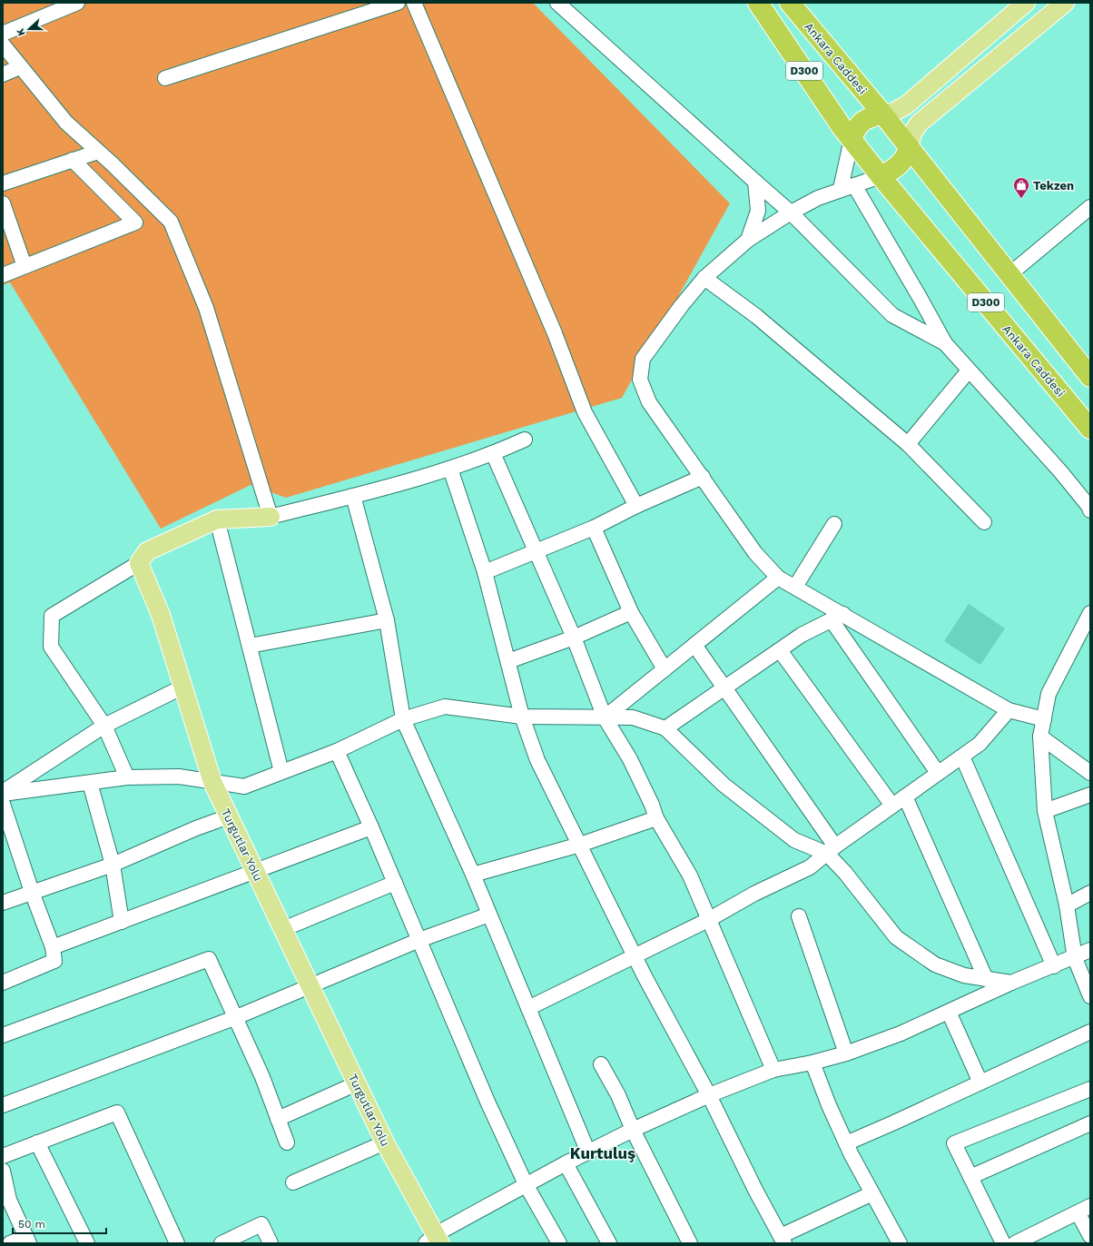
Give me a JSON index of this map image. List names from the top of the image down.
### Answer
{
  "streets": {
    "highway": ["Ankara Caddesi", "D300"],
    "main road": ["Turgutlar Yolu"]
  },
  "districts": ["Kurtuluş"],
  "places": {
    "shop": ["Tekzen"]
  },
  "scale_bar": "50 m",
  "north": "left"
}
